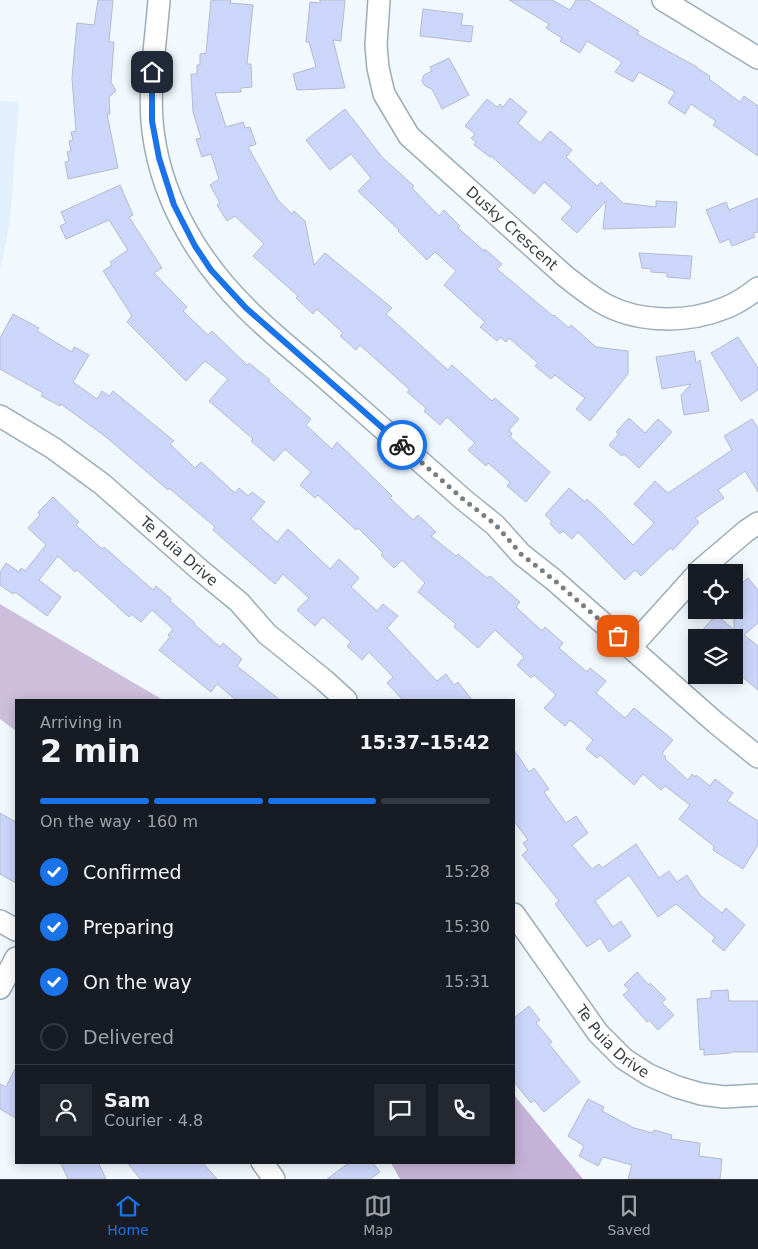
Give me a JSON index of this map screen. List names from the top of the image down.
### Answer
{
  "streets": {
    "street": ["Dusky Crescent", "Te Puia Drive"]
  },
  "page": {
    "heading": ["2 min", "Arriving in", "15:37–15:42"],
    "panel": ["Sam", "Courier · 4.8"],
    "bar": "On the way · 160 m",
    "list": [
      ["Confirmed", "15:28"],
      ["Preparing", "15:30"],
      ["On the way", "15:31"],
      "Delivered"
    ],
    "tabs": ["Home", "Map", "Saved"]
  }
}
